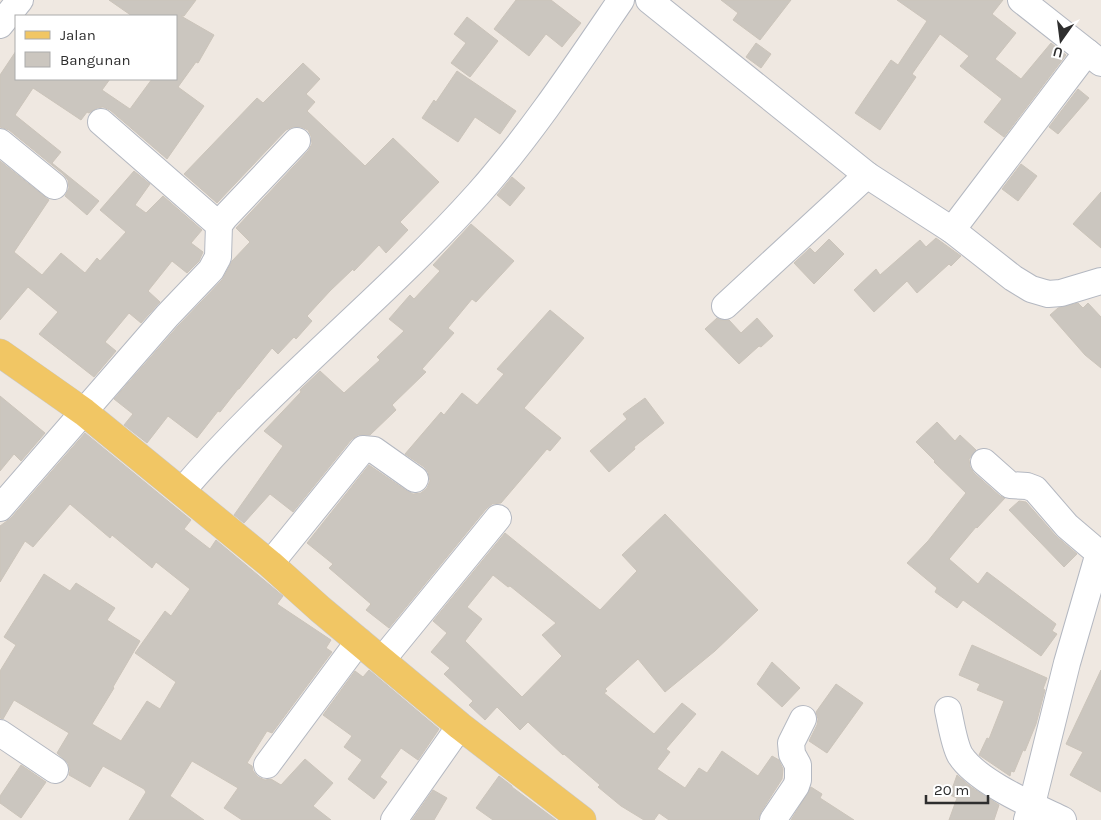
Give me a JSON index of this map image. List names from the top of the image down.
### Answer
{
  "legend": ["Jalan", "Bangunan"],
  "scale_bar": "20 m",
  "north": "bottom"
}
